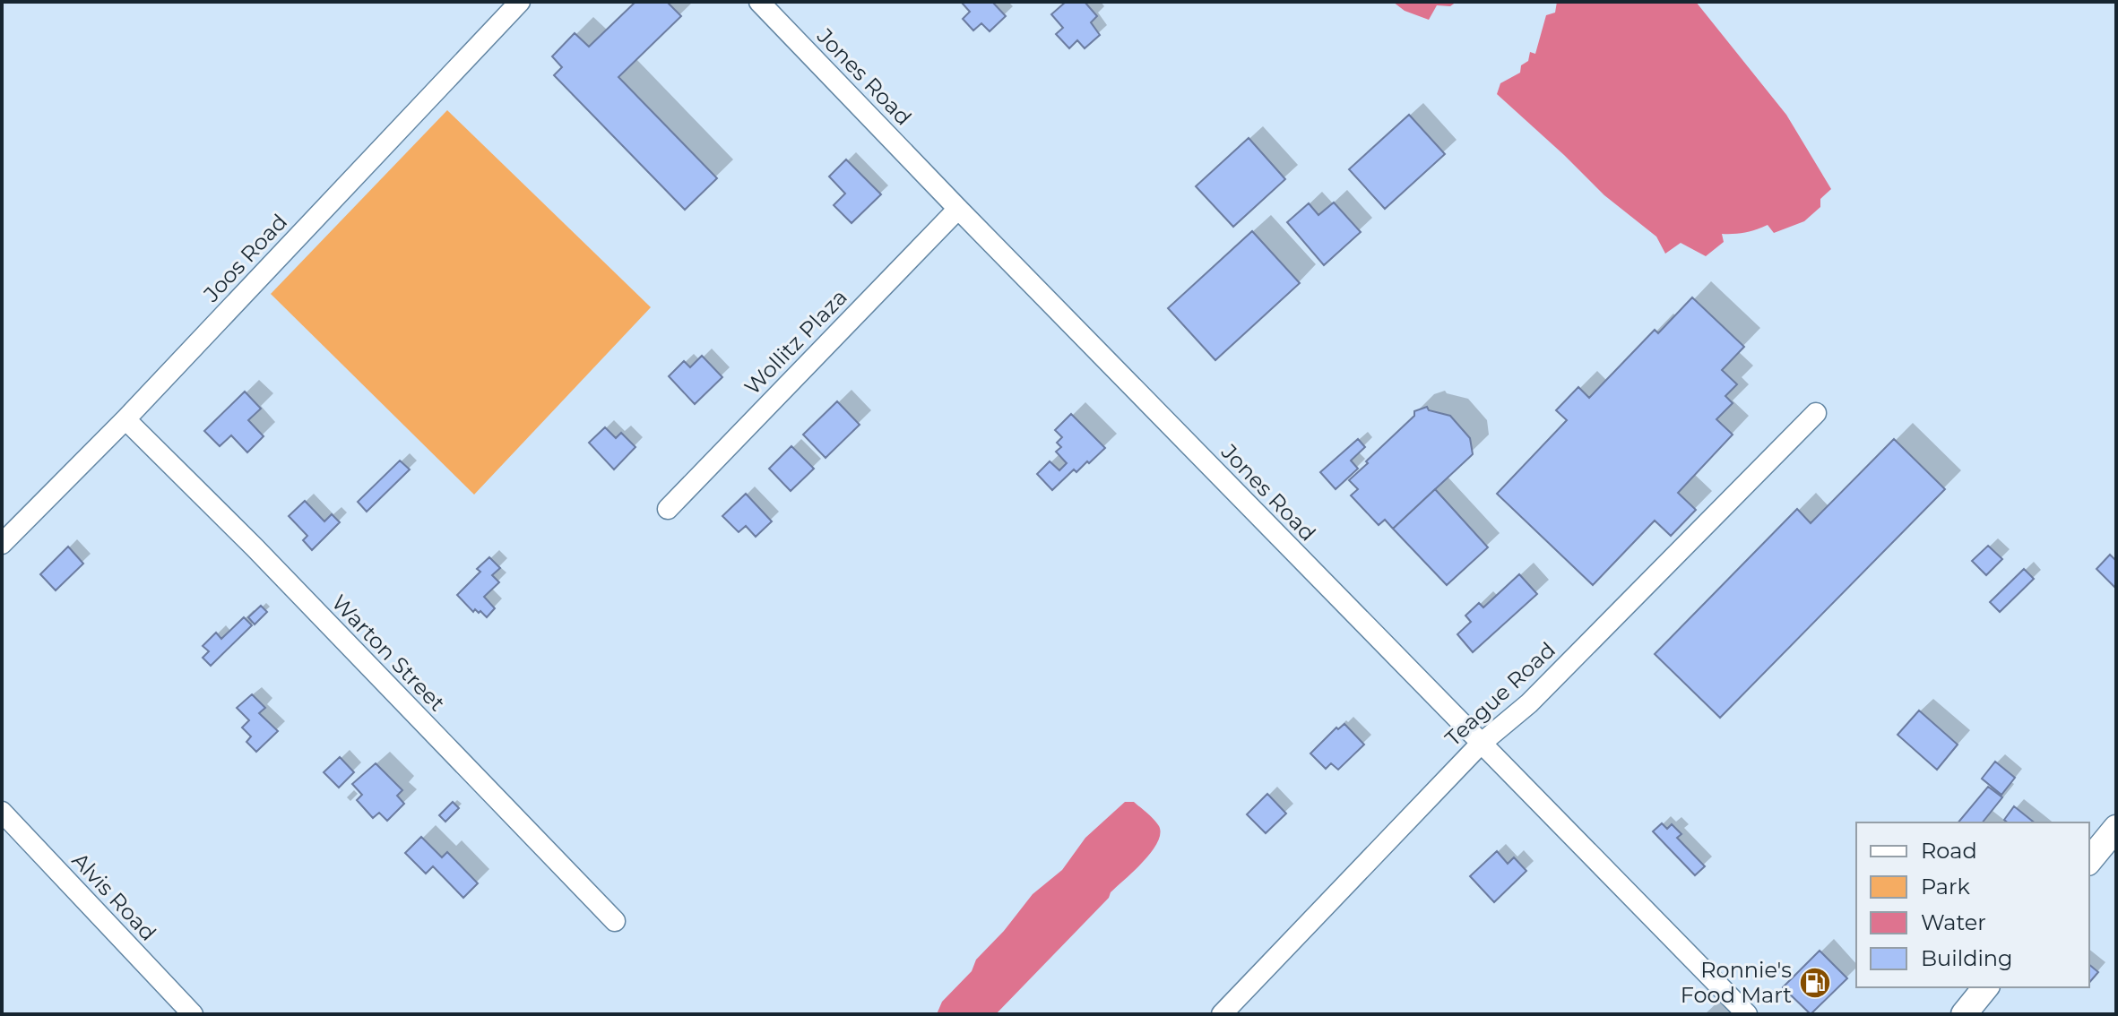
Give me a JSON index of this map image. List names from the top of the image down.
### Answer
{
  "streets": {
    "street": [
      "Jones Road",
      "Joos Road",
      "Wollitz Plaza",
      "Warton Street",
      "Teague Road",
      "Alvis Road"
    ]
  },
  "crossings": [
    ["Jones Road", "Wollitz Plaza"],
    ["Jones Road", "Teague Road"],
    ["Joos Road", "Warton Street"]
  ],
  "places": {
    "fuel station": ["Ronnie's Food Mart"]
  },
  "legend": [
    "Road",
    "Park",
    "Water",
    "Building"
  ]
}
